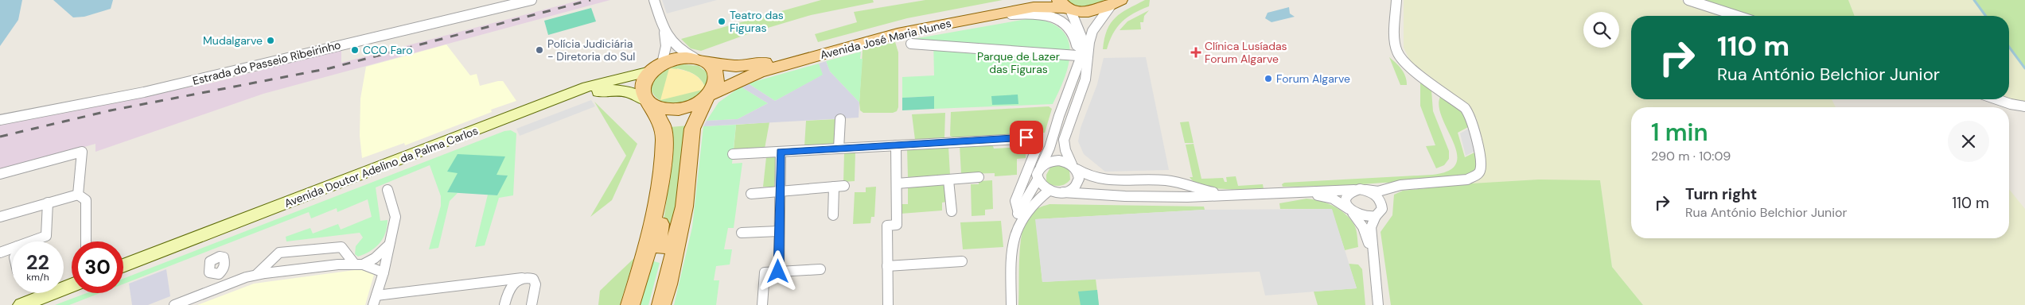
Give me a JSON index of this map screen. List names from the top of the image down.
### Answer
{
  "streets": {
    "main road": ["Avenida José Maria Nunes", "Avenida Doutor Adelino da Palma Carlos"],
    "street": ["Estrada do Passeio Ribeirinho"]
  },
  "crossings": [
    ["Avenida José Maria Nunes", "Avenida Doutor Adelino da Palma Carlos"]
  ],
  "parks": ["Parque de Lazer das Figuras"],
  "places": {
    "other": [
      "Teatro das Figuras",
      "Mudalgarve",
      "CCO Faro",
      "Polícia Judiciária - Diretoria do Sul",
      "Forum Algarve"
    ],
    "health": ["Clínica Lusíadas Forum Algarve"]
  },
  "page": {
    "turn": ["110 m", "Rua António Belchior Junior"],
    "heading": ["1 min", "290 m · 10:09"],
    "list": [
      {
        "name": "Turn right",
        "note": "Rua António Belchior Junior",
        "value": "110 m"
      }
    ],
    "speed": "22 km/h",
    "limit": "30"
  }
}
